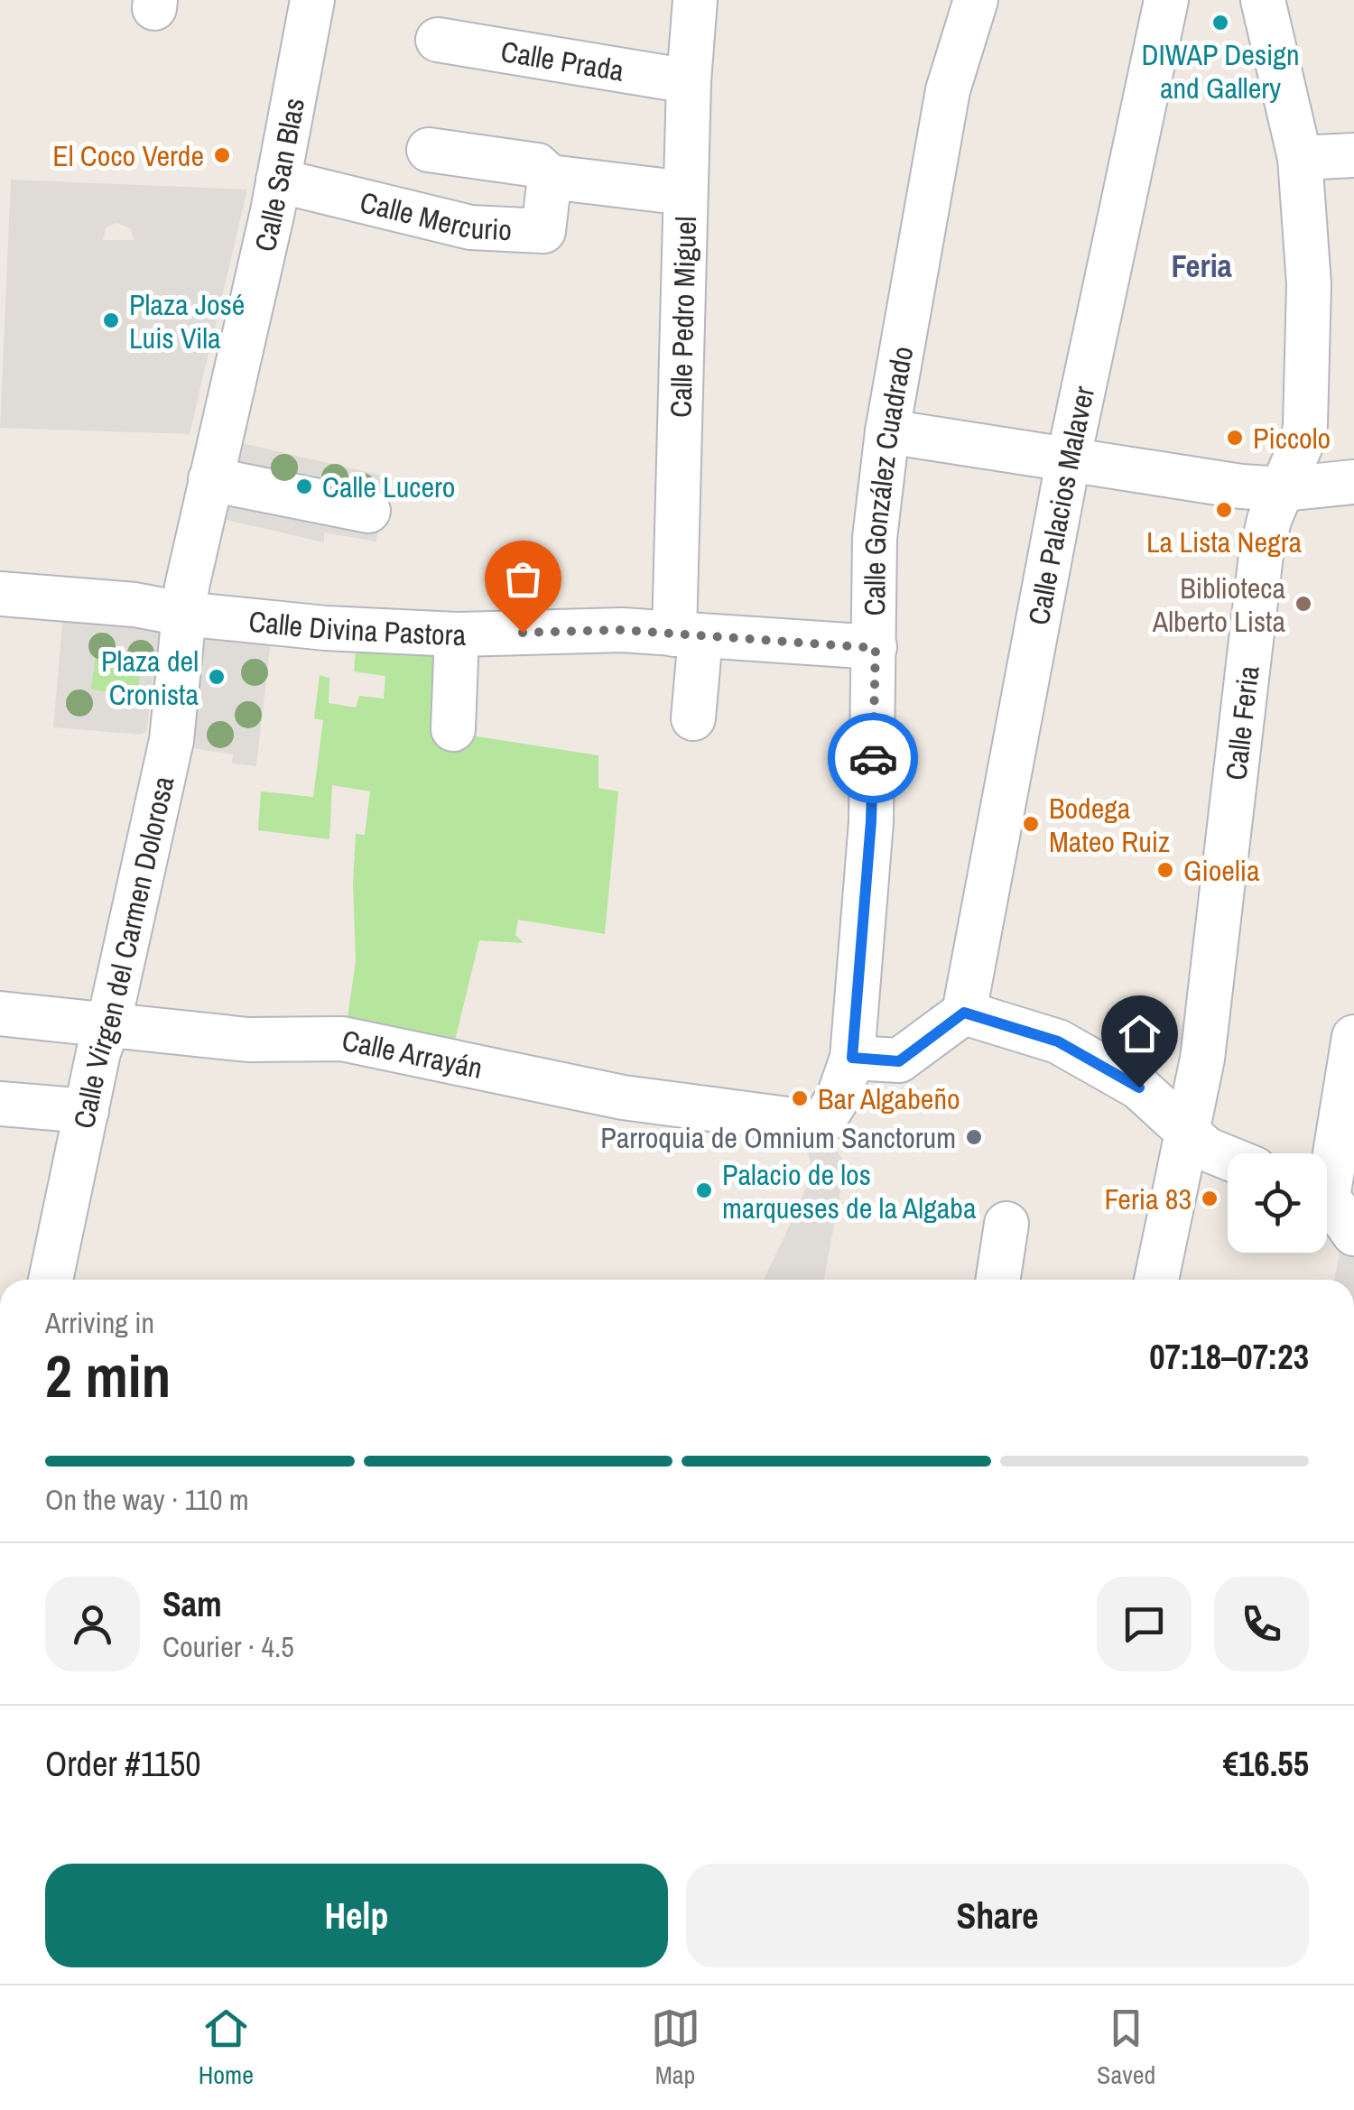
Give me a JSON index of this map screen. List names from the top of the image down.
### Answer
{
  "streets": {
    "street": [
      "Calle Prada",
      "Calle San Blas",
      "Calle Mercurio",
      "Calle Pedro Miguel",
      "Calle González Cuadrado",
      "Calle Palacios Malaver",
      "Calle Divina Pastora",
      "Calle Feria",
      "Calle Virgen del Carmen Dolorosa",
      "Calle Arrayán"
    ]
  },
  "crossings": [
    ["Calle Prada", "Calle Pedro Miguel"],
    ["Calle San Blas", "Calle Mercurio"],
    ["Calle San Blas", "Calle Divina Pastora"],
    ["Calle San Blas", "Calle Virgen del Carmen Dolorosa"],
    ["Calle Pedro Miguel", "Calle Divina Pastora"],
    ["Calle González Cuadrado", "Calle Divina Pastora"],
    ["Calle González Cuadrado", "Calle Arrayán"],
    ["Calle Divina Pastora", "Calle Virgen del Carmen Dolorosa"],
    ["Calle Virgen del Carmen Dolorosa", "Calle Arrayán"]
  ],
  "districts": ["Feria"],
  "places": [
    "DIWAP Design and Gallery",
    "El Coco Verde",
    "Plaza José Luis Vila",
    "Piccolo",
    "Calle Lucero",
    "La Lista Negra",
    "Biblioteca Alberto Lista",
    "Plaza del Cronista",
    "Bodega Mateo Ruiz",
    "Gioelia",
    "Bar Algabeño",
    "Parroquia de Omnium Sanctorum",
    "Palacio de los marqueses de la Algaba",
    "Feria 83"
  ],
  "page": {
    "heading": ["2 min", "Arriving in", "07:18–07:23"],
    "panel": [
      "Sam",
      "Courier · 4.5",
      "Order #1150",
      "€16.55"
    ],
    "bar": "On the way · 110 m",
    "buttons": ["Help", "Share"],
    "tabs": ["Home", "Map", "Saved"]
  }
}
